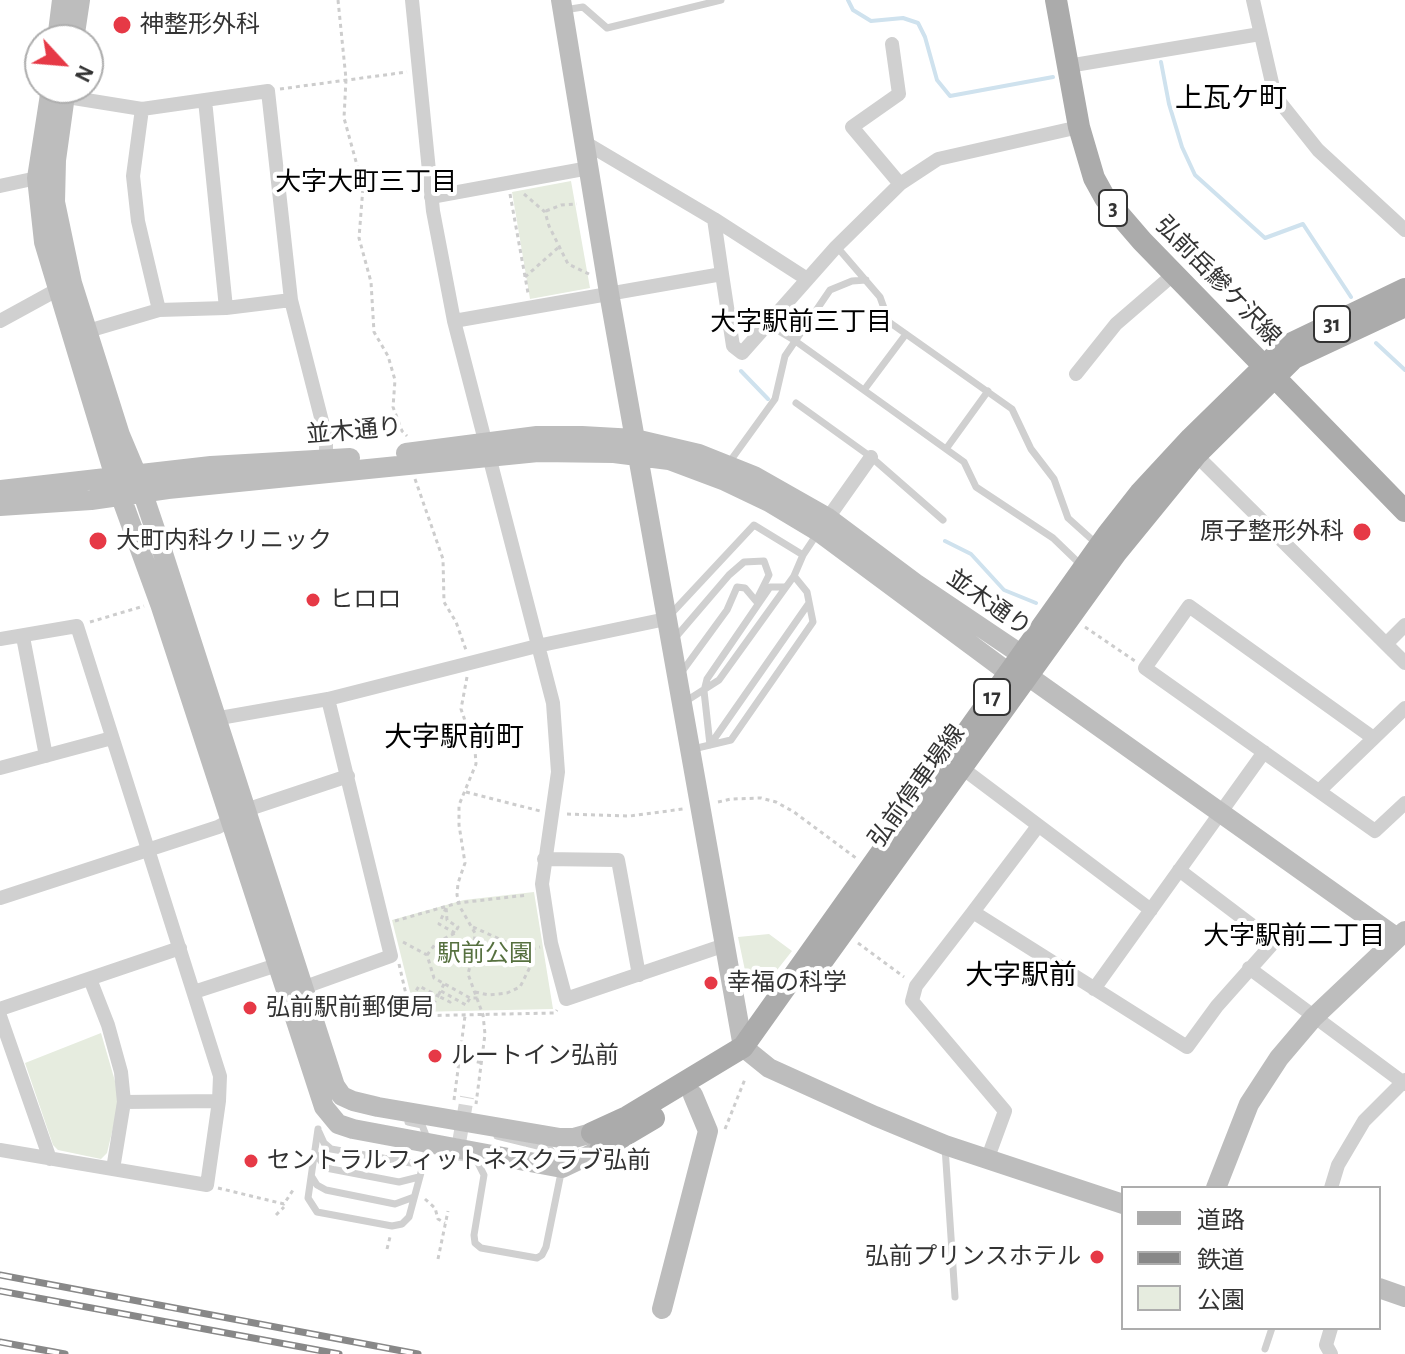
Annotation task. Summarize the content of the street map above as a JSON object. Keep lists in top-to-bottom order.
{
  "streets": {
    "main road": [
      "3",
      "弘前岳鰺ケ沢線",
      "31",
      "17",
      "弘前停車場線"
    ],
    "street": ["並木通り"]
  },
  "crossings": [
    ["弘前岳鰺ケ沢線", "31"],
    ["弘前岳鰺ケ沢線", "弘前停車場線"],
    ["31", "弘前停車場線"],
    ["並木通り", "弘前停車場線"]
  ],
  "districts": [
    "上瓦ケ町",
    "大字大町三丁目",
    "大字駅前三丁目",
    "大字駅前町",
    "大字駅前二丁目",
    "大字駅前"
  ],
  "parks": ["駅前公園"],
  "places": [
    "神整形外科",
    "原子整形外科",
    "大町内科クリニック",
    "ヒロロ",
    "幸福の科学",
    "弘前駅前郵便局",
    "ルートイン弘前",
    "セントラルフィットネスクラブ弘前",
    "弘前プリンスホテル"
  ],
  "legend": ["道路", "鉄道", "公園"],
  "north": "bottom right"
}
